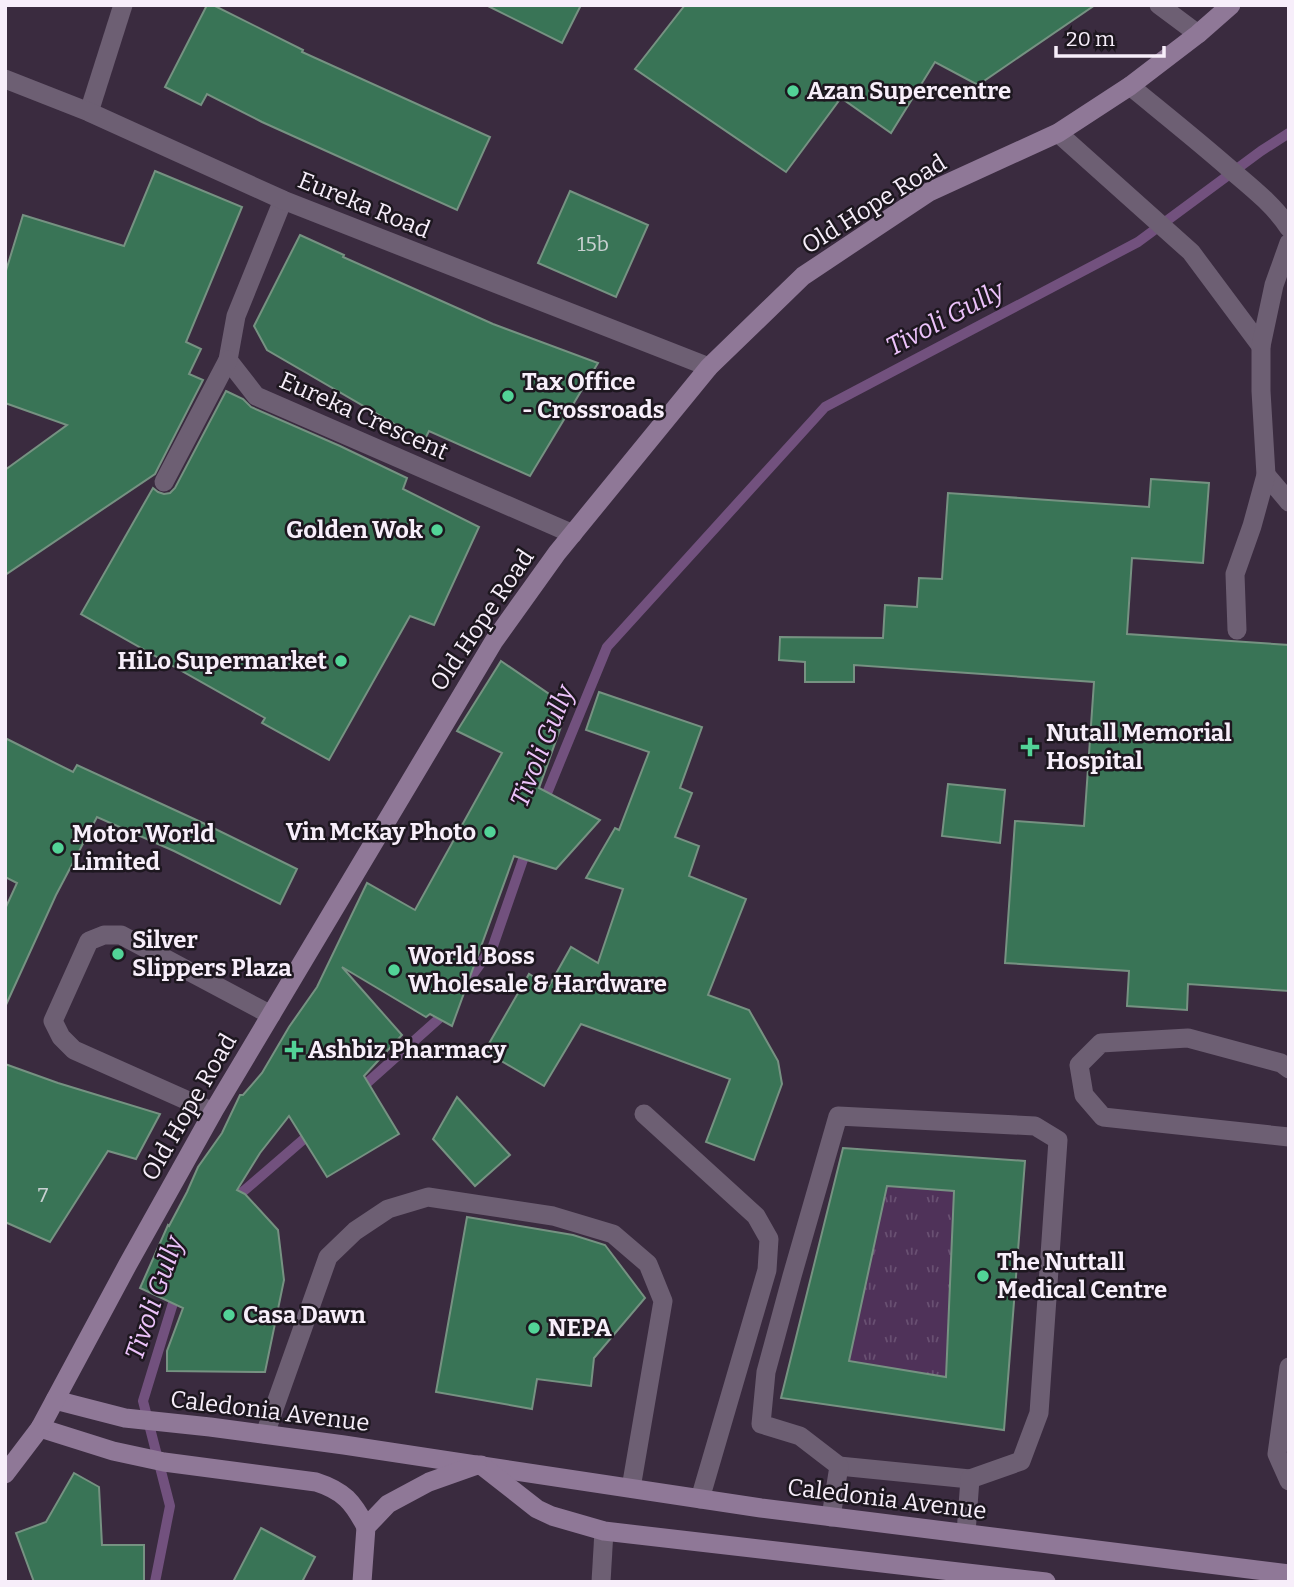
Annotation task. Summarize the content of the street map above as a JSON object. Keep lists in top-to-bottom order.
{
  "streets": {
    "main road": ["Old Hope Road", "Caledonia Avenue"],
    "street": ["Eureka Road", "Eureka Crescent"]
  },
  "crossings": [
    ["Old Hope Road", "Eureka Road"],
    ["Old Hope Road", "Eureka Crescent"],
    ["Old Hope Road", "Caledonia Avenue"]
  ],
  "water": ["Tivoli Gully"],
  "places": {
    "other": [
      "Azan Supercentre",
      "Tax Office - Crossroads",
      "Golden Wok",
      "HiLo Supermarket",
      "Vin McKay Photo",
      "Motor World Limited",
      "Silver Slippers Plaza",
      "World Boss Wholesale & Hardware",
      "The Nuttall Medical Centre",
      "Casa Dawn",
      "NEPA"
    ],
    "health": ["Nutall Memorial Hospital", "Ashbiz Pharmacy"]
  },
  "house_numbers": ["15b", "7"],
  "scale_bar": "20 m"
}
